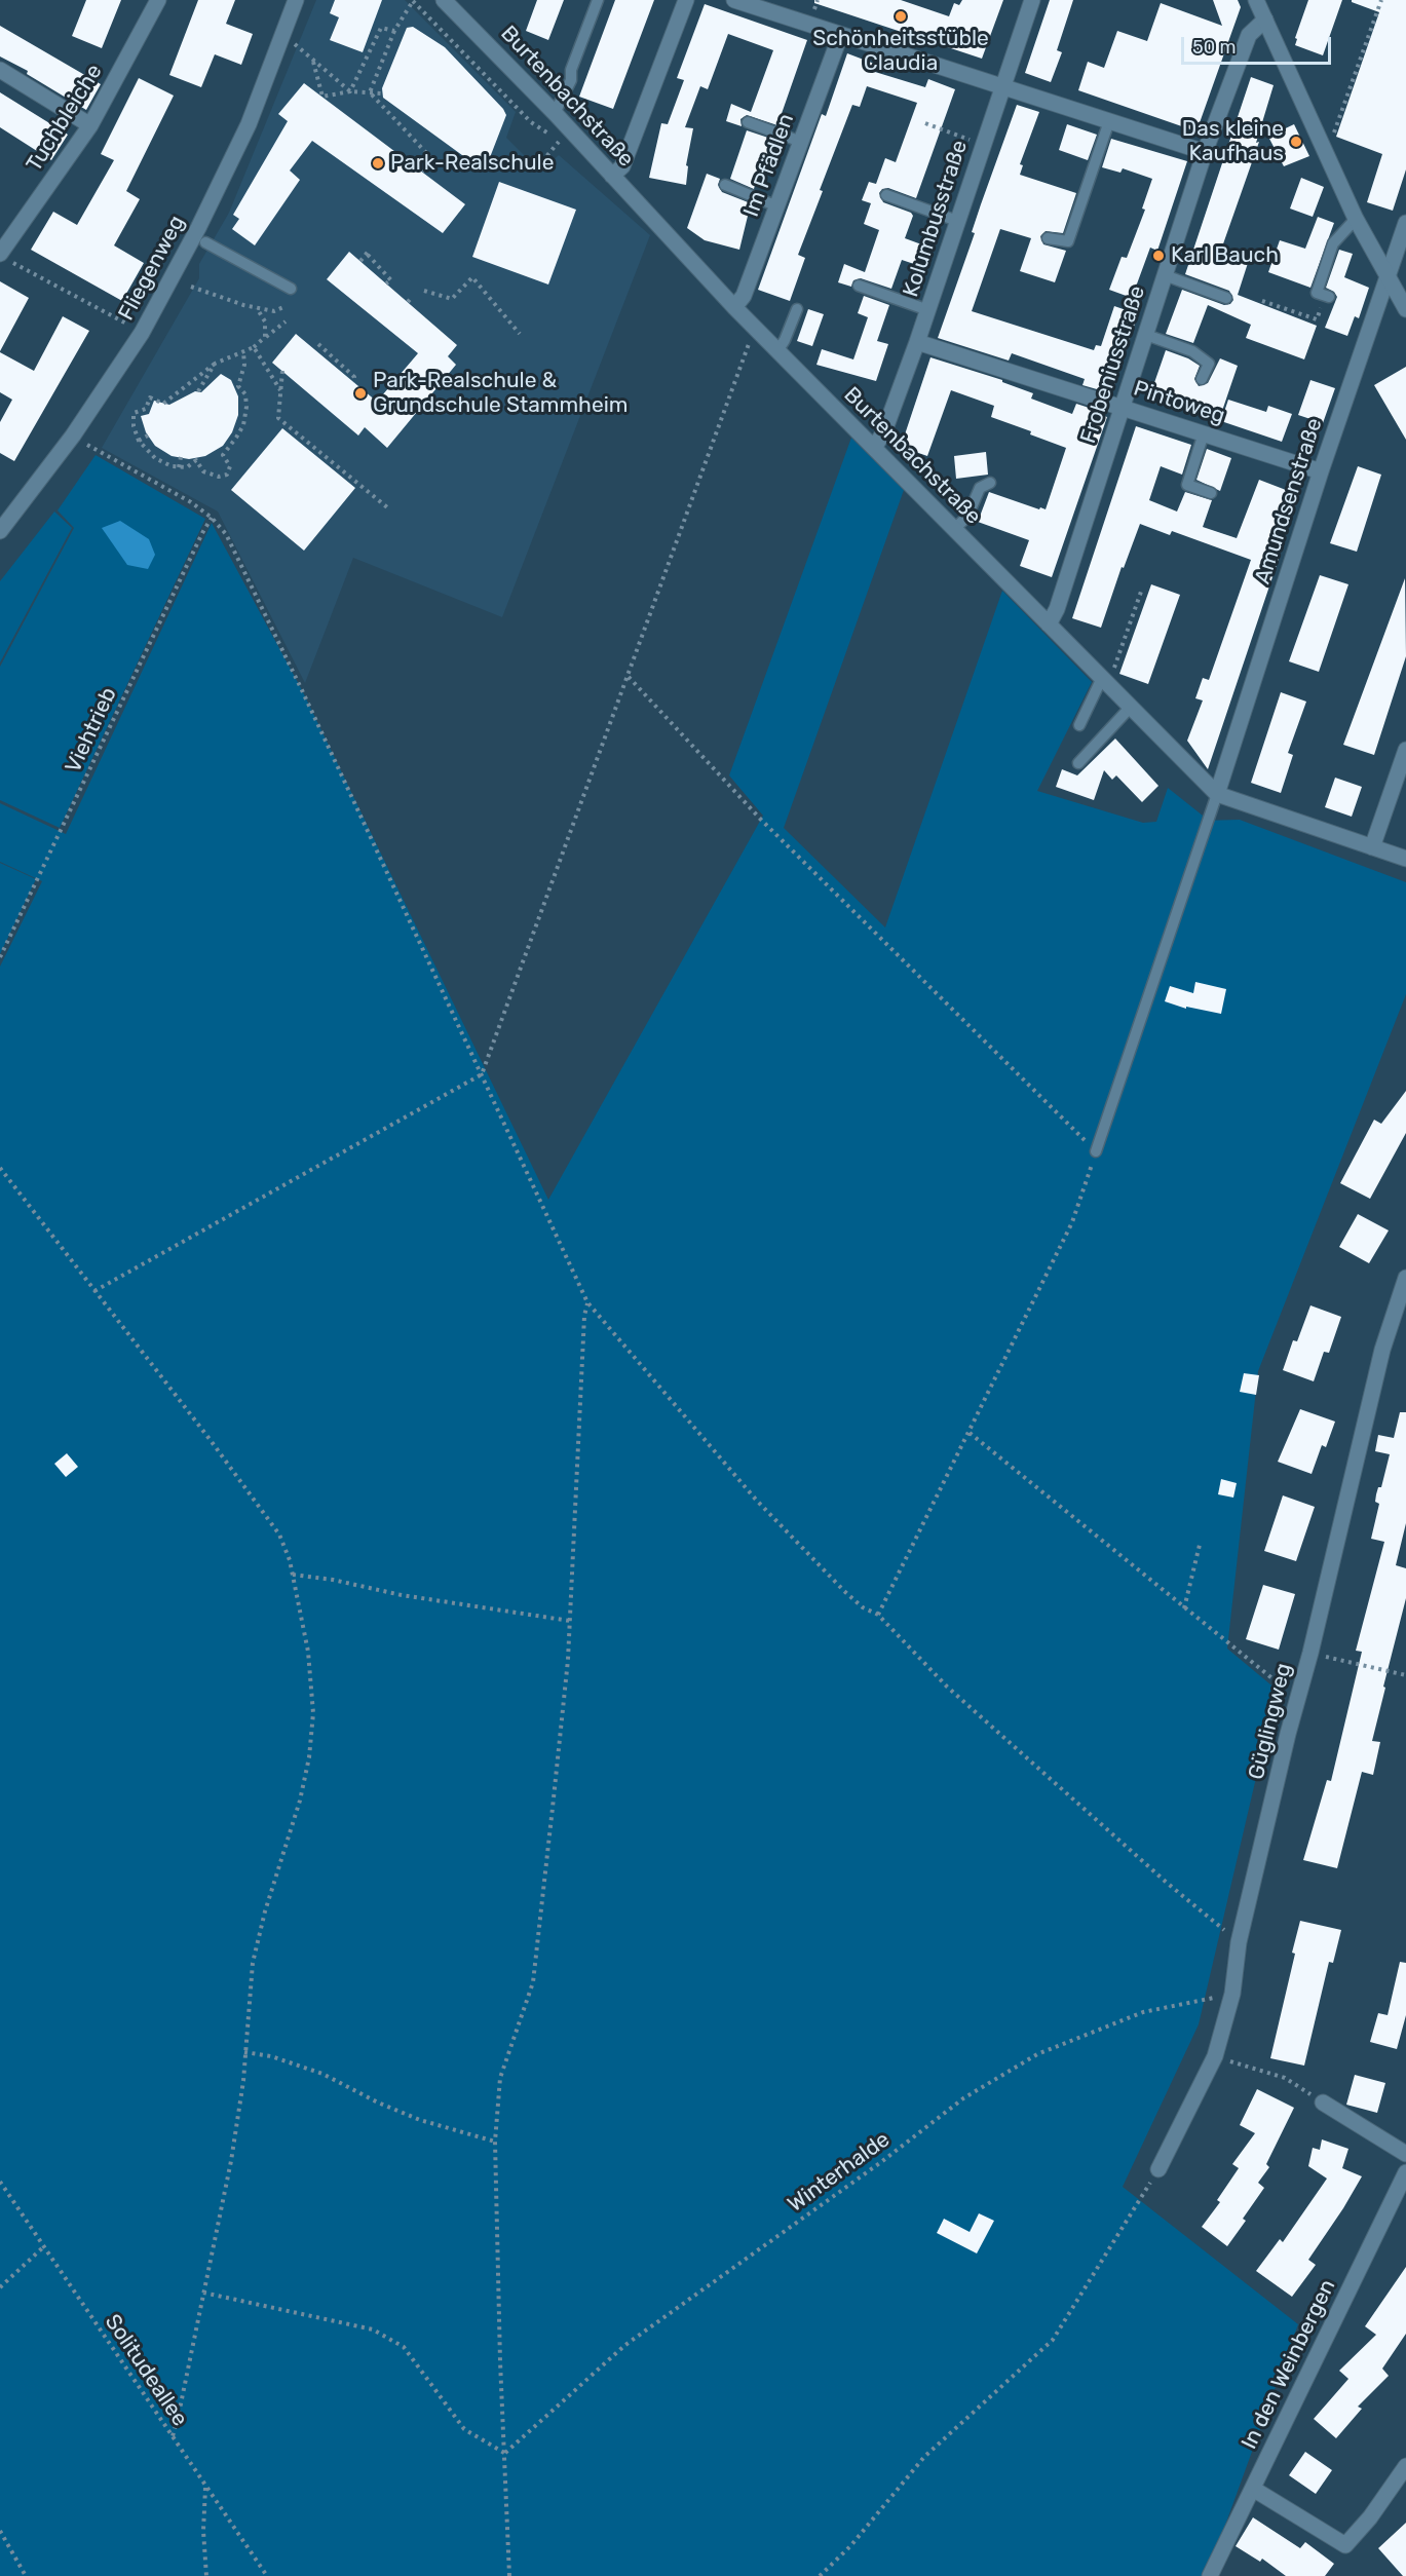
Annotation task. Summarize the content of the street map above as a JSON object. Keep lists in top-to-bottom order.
{
  "streets": {
    "street": [
      "Burtenbachstraße",
      "Tuchbleiche",
      "Im Pfädlen",
      "Kolumbusstraße",
      "Fliegenweg",
      "Frobeniusstraße",
      "Pintoweg",
      "Amundsenstraße",
      "Güglingweg",
      "In den Weinbergen"
    ],
    "path": ["Viehtrieb", "Winterhalde", "Solitudeallee"]
  },
  "crossings": [
    ["Burtenbachstraße", "Im Pfädlen"],
    ["Burtenbachstraße", "Kolumbusstraße"],
    ["Burtenbachstraße", "Frobeniusstraße"],
    ["Burtenbachstraße", "Amundsenstraße"],
    ["Kolumbusstraße", "Pintoweg"],
    ["Frobeniusstraße", "Pintoweg"],
    ["Pintoweg", "Amundsenstraße"],
    ["Güglingweg", "Winterhalde"]
  ],
  "places": [
    "Schönheitsstüble Claudia",
    "Das kleine Kaufhaus",
    "Park-Realschule",
    "Karl Bauch",
    "Park-Realschule & Grundschule Stammheim"
  ],
  "scale_bar": "50 m"
}
